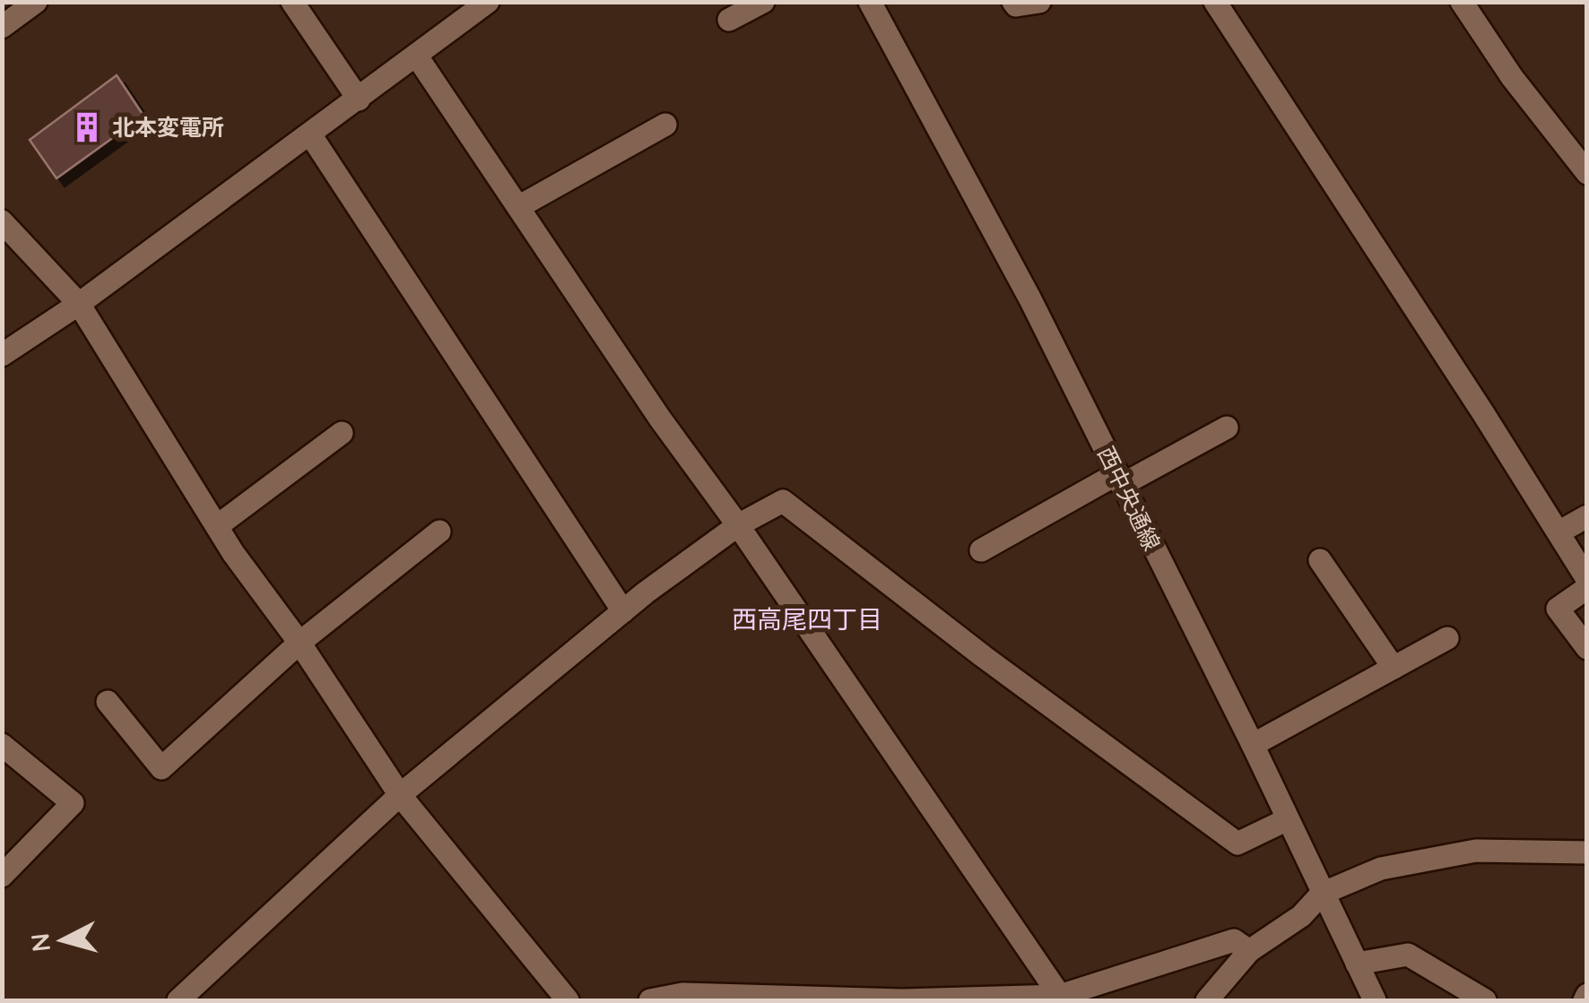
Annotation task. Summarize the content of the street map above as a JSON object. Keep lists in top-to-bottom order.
{
  "streets": {
    "street": ["西中央通線"]
  },
  "districts": ["西高尾四丁目"],
  "places": {
    "building": ["北本変電所"]
  },
  "north": "left"
}
